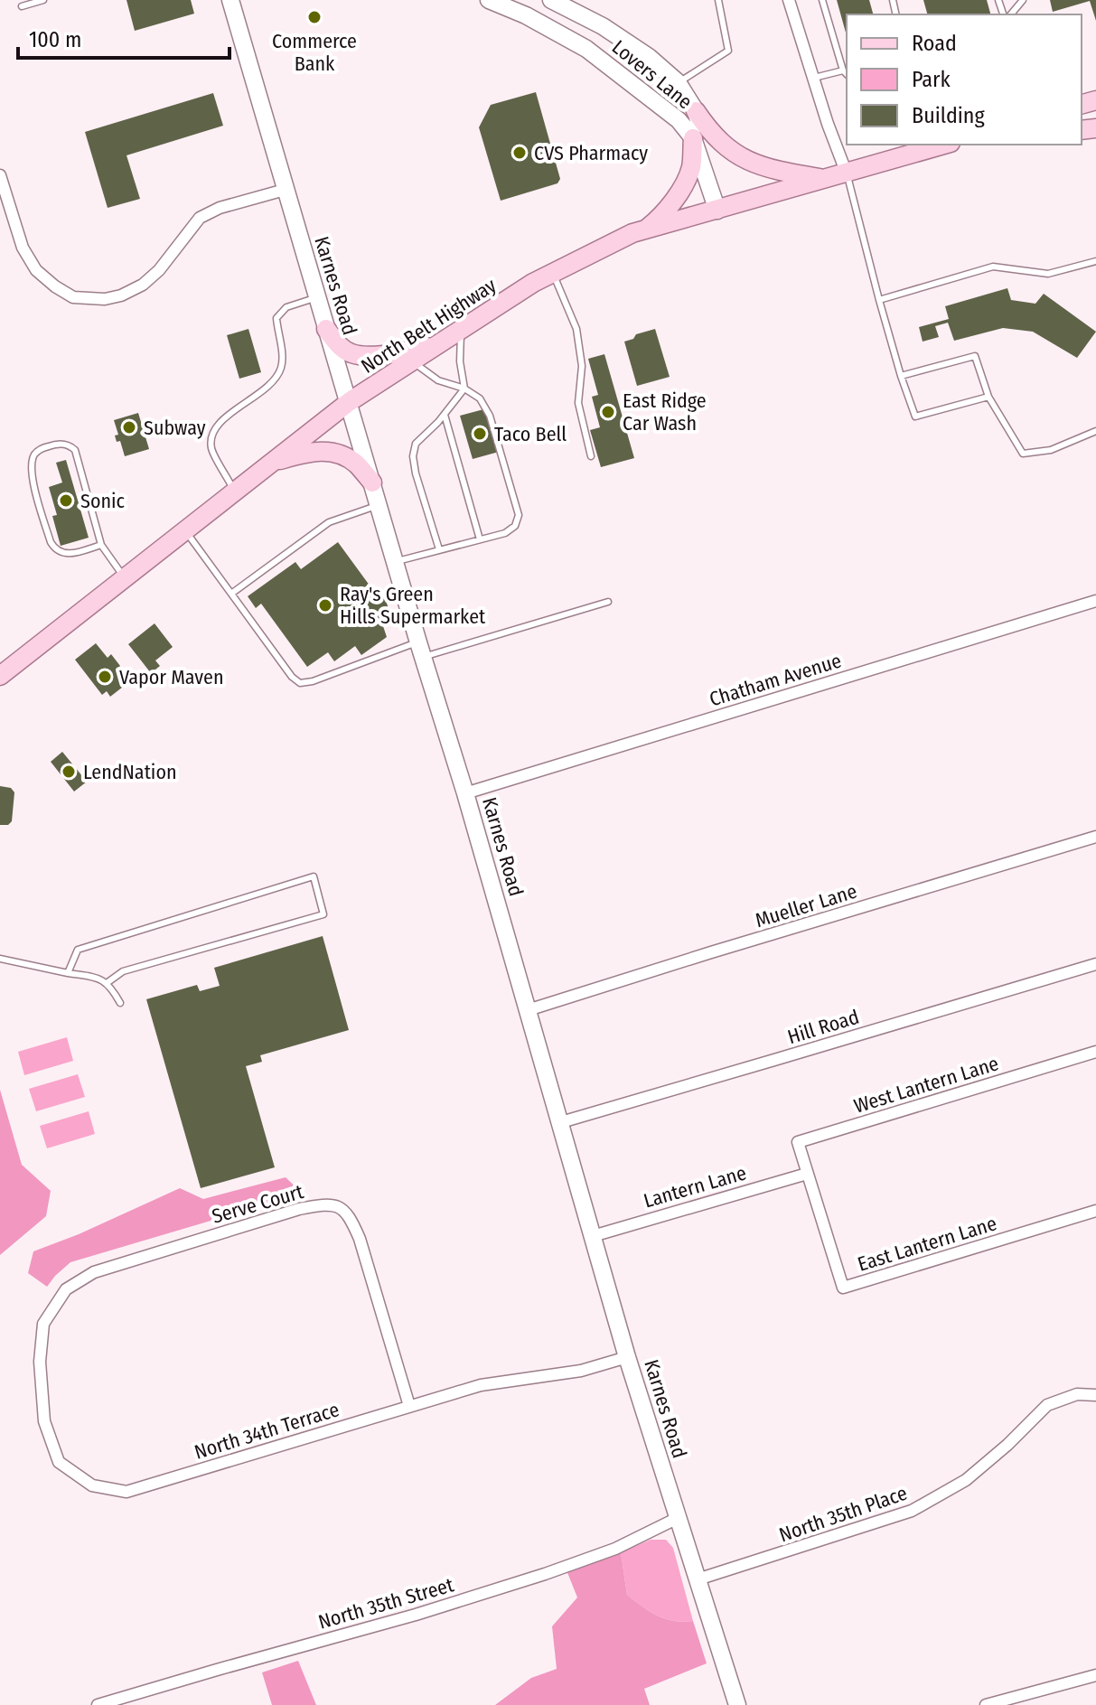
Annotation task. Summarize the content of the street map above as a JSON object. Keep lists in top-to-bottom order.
{
  "streets": {
    "main road": ["North Belt Highway"],
    "street": [
      "Lovers Lane",
      "Karnes Road",
      "Chatham Avenue",
      "Mueller Lane",
      "Hill Road",
      "West Lantern Lane",
      "Lantern Lane",
      "Serve Court",
      "East Lantern Lane",
      "North 34th Terrace",
      "North 35th Place",
      "North 35th Street"
    ]
  },
  "crossings": [
    ["Lovers Lane", "North Belt Highway"],
    ["Karnes Road", "North Belt Highway"],
    ["Karnes Road", "Chatham Avenue"],
    ["Karnes Road", "Mueller Lane"],
    ["Karnes Road", "Hill Road"],
    ["Karnes Road", "Lantern Lane"],
    ["Karnes Road", "North 34th Terrace"],
    ["Karnes Road", "North 35th Place"],
    ["Karnes Road", "North 35th Street"],
    ["West Lantern Lane", "Lantern Lane"],
    ["West Lantern Lane", "East Lantern Lane"],
    ["Lantern Lane", "East Lantern Lane"],
    ["Serve Court", "North 34th Terrace"]
  ],
  "places": [
    "Commerce Bank",
    "CVS Pharmacy",
    "East Ridge Car Wash",
    "Subway",
    "Taco Bell",
    "Sonic",
    "Ray's Green Hills Supermarket",
    "Vapor Maven",
    "LendNation"
  ],
  "legend": ["Road", "Park", "Building"],
  "scale_bar": "100 m"
}
